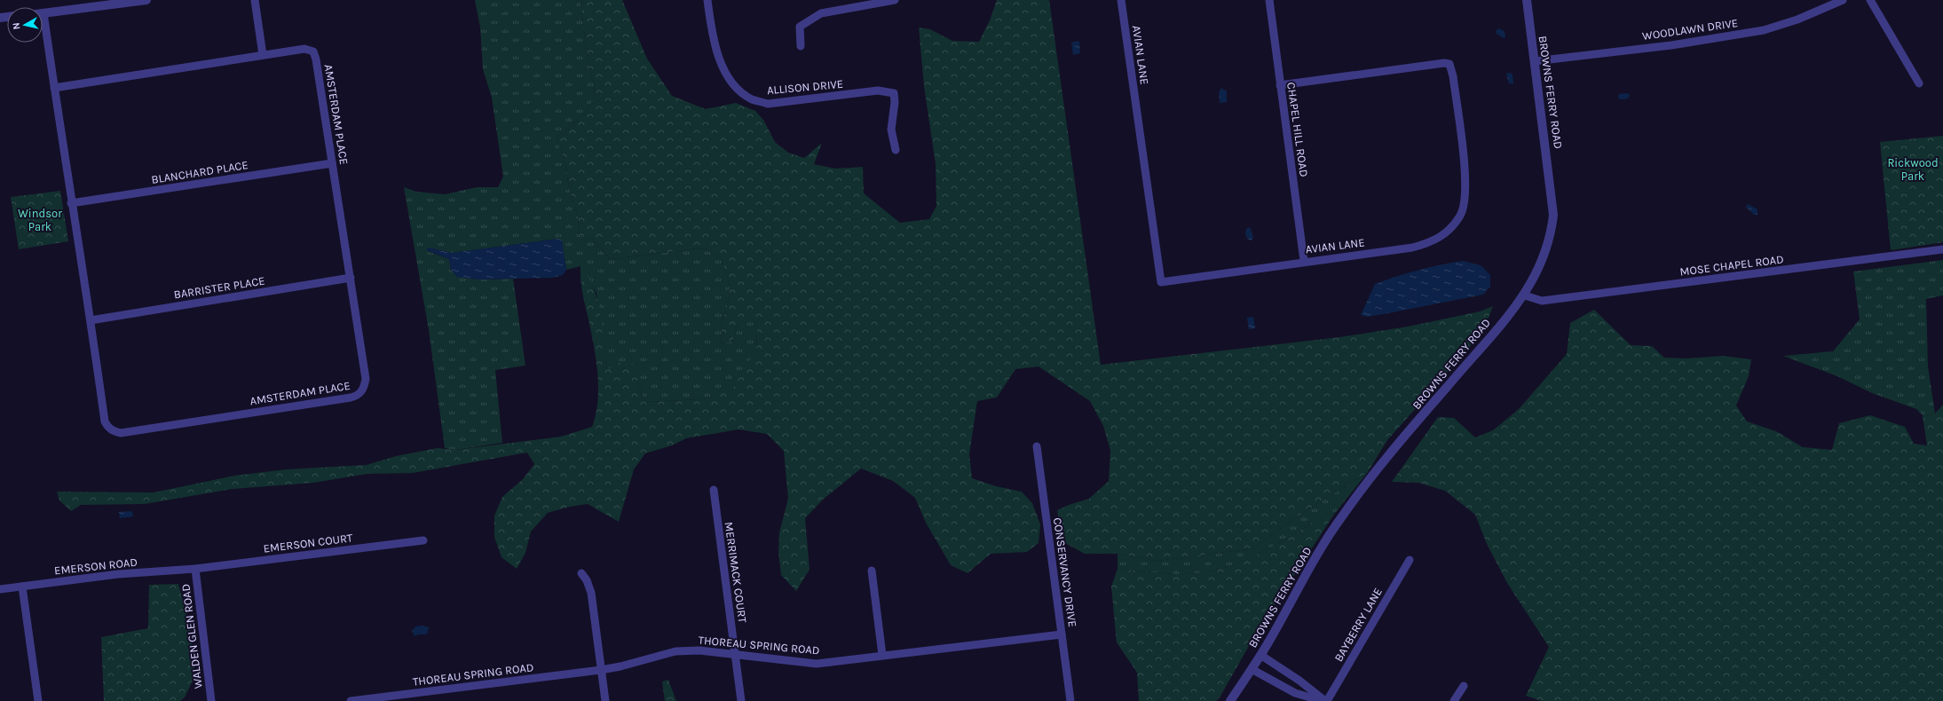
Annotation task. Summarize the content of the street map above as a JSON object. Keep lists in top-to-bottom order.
{
  "streets": {
    "street": [
      "WOODLAWN DRIVE",
      "AVIAN LANE",
      "ALLISON DRIVE",
      "BROWNS FERRY ROAD",
      "AMSTERDAM PLACE",
      "CHAPEL HILL ROAD",
      "BLANCHARD PLACE",
      "MOSE CHAPEL ROAD",
      "BARRISTER PLACE",
      "EMERSON COURT",
      "EMERSON ROAD",
      "MERRIMACK COURT",
      "CONSERVANCY DRIVE",
      "BAYBERRY LANE",
      "WALDEN GLEN ROAD",
      "THOREAU SPRING ROAD"
    ]
  },
  "crossings": [
    ["WOODLAWN DRIVE", "BROWNS FERRY ROAD"],
    ["AVIAN LANE", "CHAPEL HILL ROAD"],
    ["BROWNS FERRY ROAD", "MOSE CHAPEL ROAD"],
    ["AMSTERDAM PLACE", "BLANCHARD PLACE"],
    ["AMSTERDAM PLACE", "BARRISTER PLACE"],
    ["EMERSON COURT", "EMERSON ROAD"],
    ["EMERSON COURT", "WALDEN GLEN ROAD"],
    ["EMERSON ROAD", "WALDEN GLEN ROAD"],
    ["MERRIMACK COURT", "THOREAU SPRING ROAD"],
    ["CONSERVANCY DRIVE", "THOREAU SPRING ROAD"]
  ],
  "parks": ["Rickwood Park", "Windsor Park"],
  "north": "left"
}
